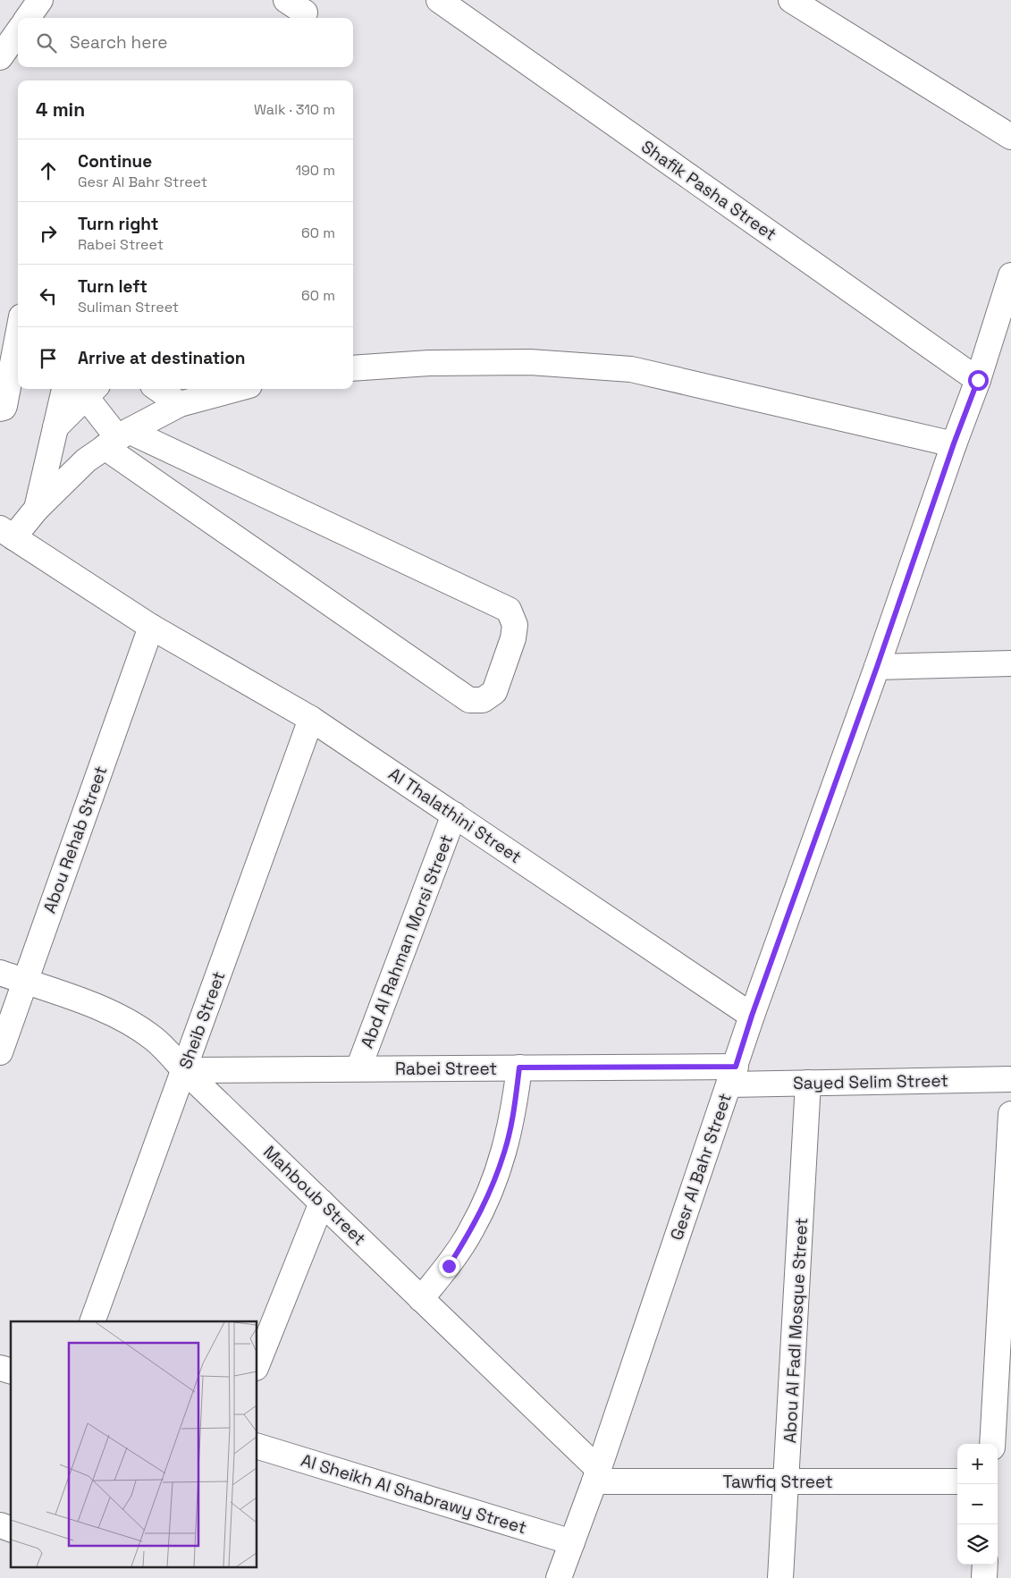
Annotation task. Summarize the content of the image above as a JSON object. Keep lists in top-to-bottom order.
{
  "streets": {
    "street": [
      "Shafik Pasha Street",
      "Al Thalathini Street",
      "Abou Rehab Street",
      "Abd Al Rahman Morsi Street",
      "Sheib Street",
      "Rabei Street",
      "Sayed Selim Street",
      "Gesr Al Bahr Street",
      "Mahboub Street",
      "Abou Al Fadl Mosque Street",
      "Tawfiq Street",
      "Al Sheikh Al Shabrawy Street"
    ]
  },
  "crossings": [
    ["Shafik Pasha Street", "Gesr Al Bahr Street"],
    ["Al Thalathini Street", "Abou Rehab Street"],
    ["Al Thalathini Street", "Abd Al Rahman Morsi Street"],
    ["Al Thalathini Street", "Sheib Street"],
    ["Al Thalathini Street", "Gesr Al Bahr Street"],
    ["Abou Rehab Street", "Mahboub Street"],
    ["Abd Al Rahman Morsi Street", "Rabei Street"],
    ["Sheib Street", "Rabei Street"],
    ["Sheib Street", "Mahboub Street"],
    ["Rabei Street", "Sayed Selim Street"],
    ["Rabei Street", "Gesr Al Bahr Street"],
    ["Rabei Street", "Mahboub Street"],
    ["Sayed Selim Street", "Gesr Al Bahr Street"],
    ["Sayed Selim Street", "Abou Al Fadl Mosque Street"],
    ["Gesr Al Bahr Street", "Mahboub Street"],
    ["Gesr Al Bahr Street", "Tawfiq Street"],
    ["Gesr Al Bahr Street", "Al Sheikh Al Shabrawy Street"],
    ["Mahboub Street", "Tawfiq Street"],
    ["Abou Al Fadl Mosque Street", "Tawfiq Street"]
  ],
  "page": {
    "search": "Search here",
    "heading": ["4 min", "Walk · 310 m"],
    "list": [
      ["Continue", "Gesr Al Bahr Street", "190 m"],
      ["Turn right", "Rabei Street", "60 m"],
      ["Turn left", "Suliman Street", "60 m"],
      "Arrive at destination"
    ],
    "map_buttons": ["+", "−"]
  }
}
